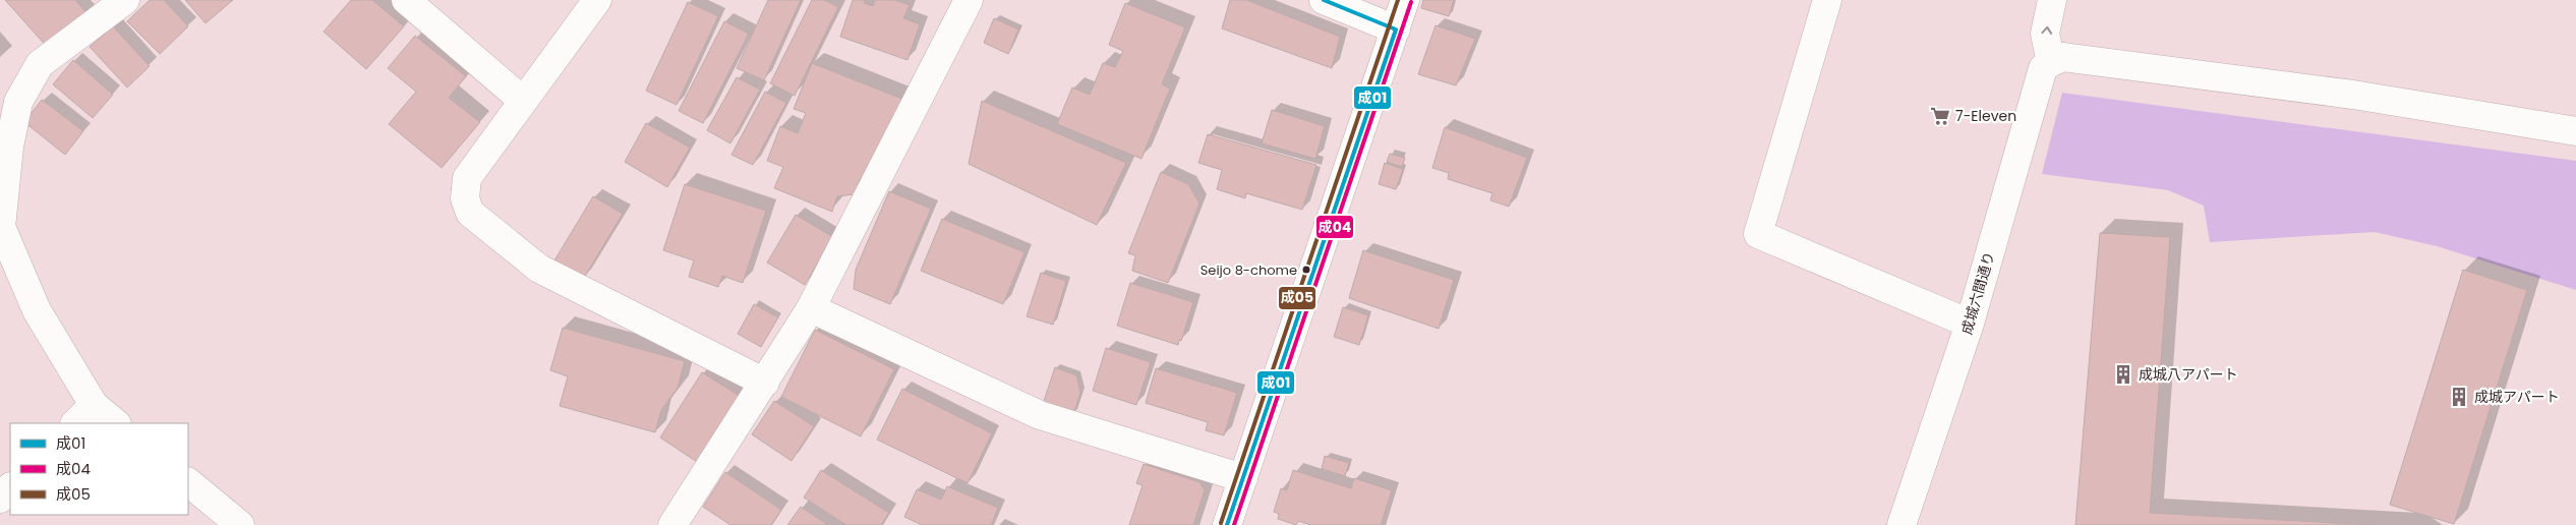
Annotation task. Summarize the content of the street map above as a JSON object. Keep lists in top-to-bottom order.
{
  "streets": {
    "street": ["成城六間通り"]
  },
  "places": {
    "supermarket": ["7-Eleven"],
    "other": ["Seijo 8-chome"],
    "building": ["成城八アパート", "成城アパート"]
  },
  "lines": ["transit line 成01", "transit line 成05", "transit line 成04"],
  "legend": ["成01", "成04", "成05"]
}
